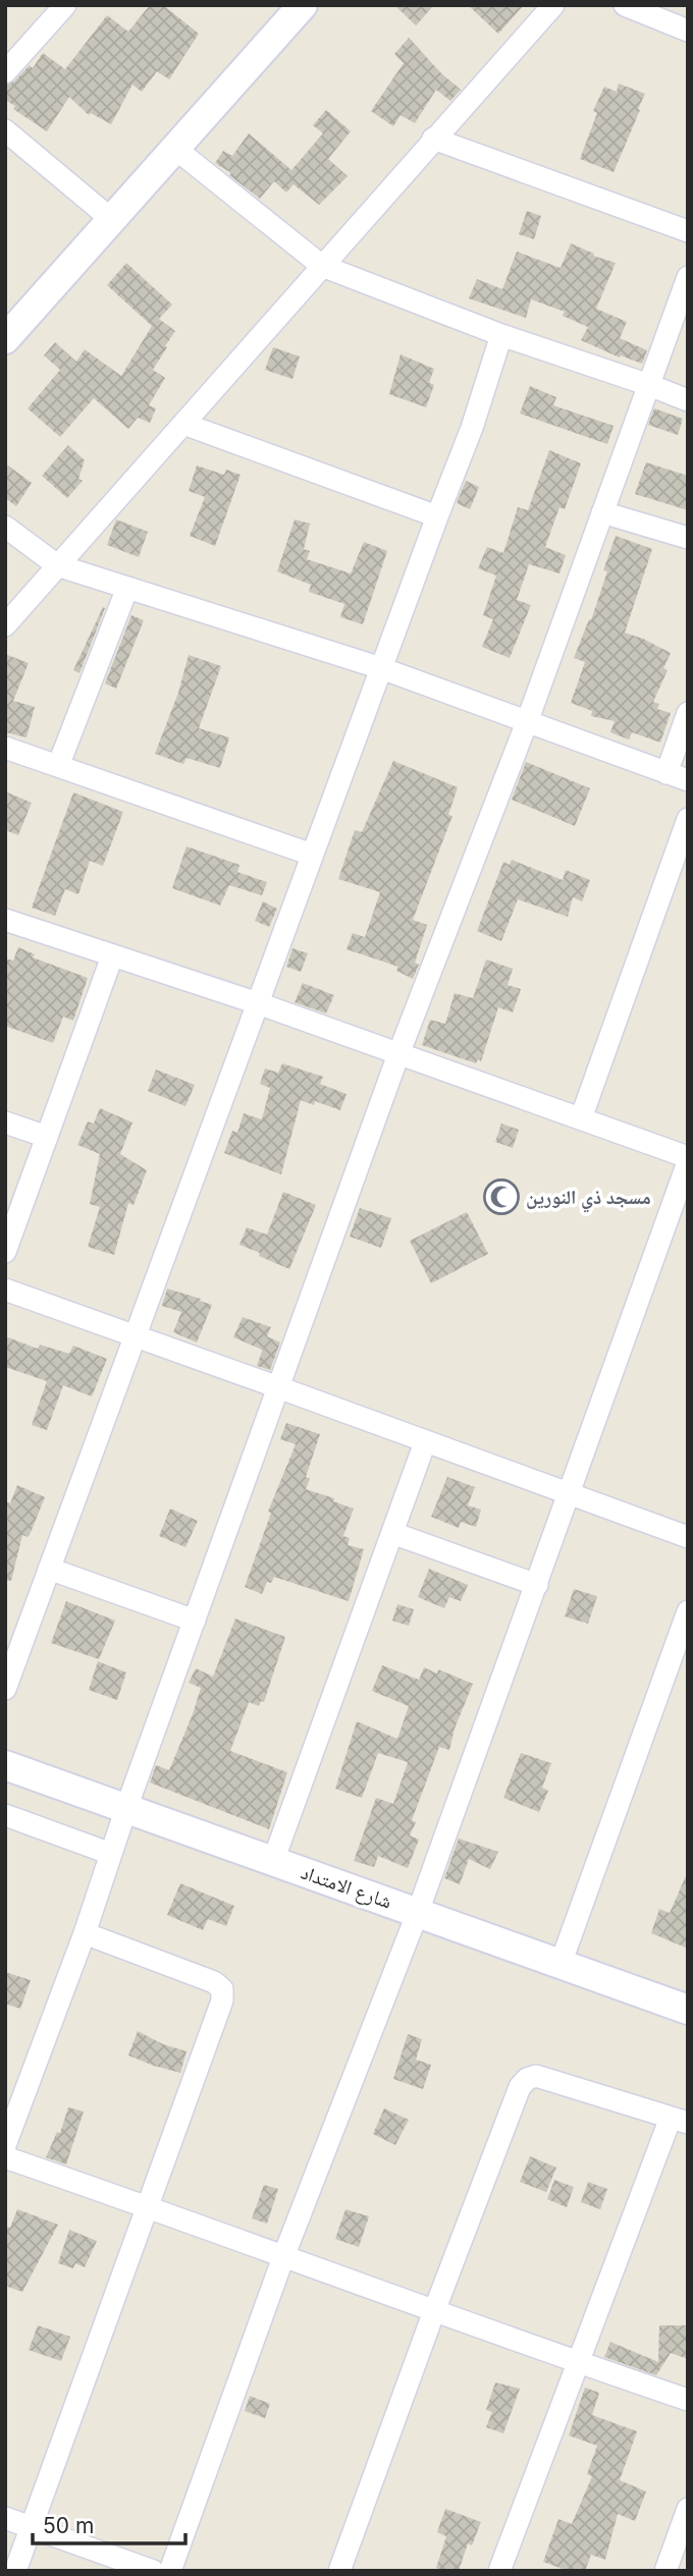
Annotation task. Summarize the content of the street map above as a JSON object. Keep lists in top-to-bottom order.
{
  "streets": {
    "street": ["شارع الامتداد"]
  },
  "places": {
    "mosque": ["مسجد ذي النورين"]
  },
  "scale_bar": "50 m"
}
